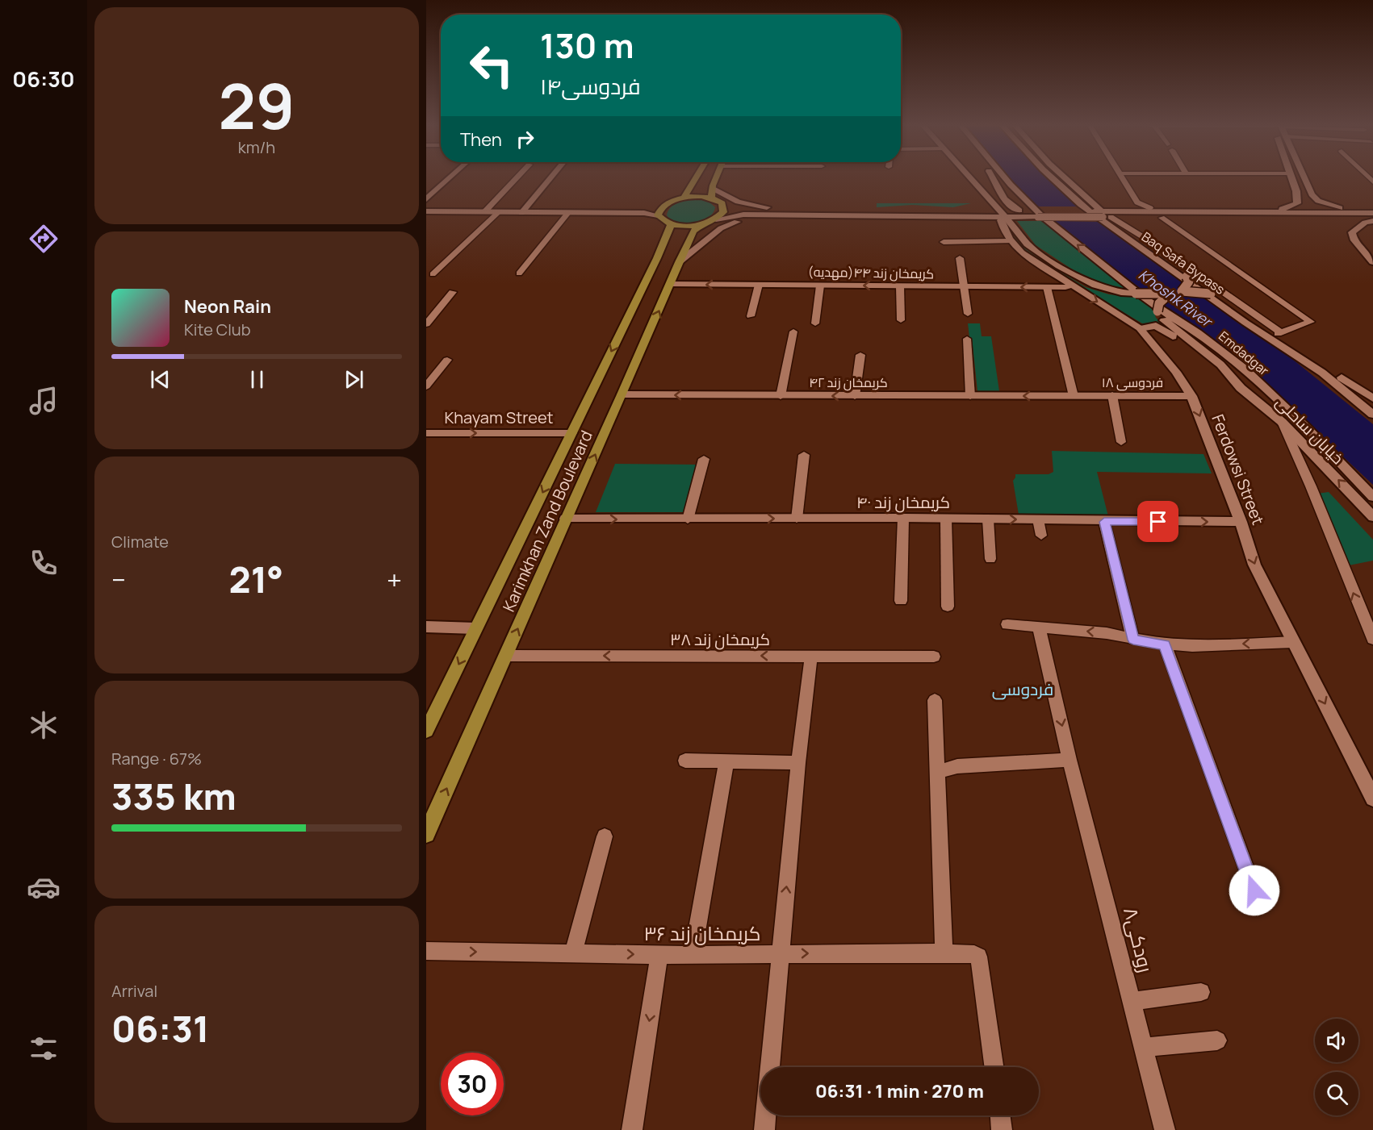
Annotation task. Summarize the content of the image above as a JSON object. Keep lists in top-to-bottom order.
{
  "streets": {
    "main road": [
      "Baq Safa Bypass",
      "کریمخان زند ۴۴(مهدیه)",
      "Emdadgar",
      "کریمخان زند ۴۲",
      "فردوسی ۱۸",
      "Khayam Street",
      "خیابان ساحلی",
      "Ferdowsi Street",
      "کریمخان زند ۴۰",
      "Karimkhan Zand Boulevard"
    ],
    "street": ["کریمخان زند ۳۸", "کریمخان زند ۳۶", "رودکی۸"]
  },
  "crossings": [
    ["کریمخان زند ۴۴(مهدیه)", "Ferdowsi Street"],
    ["کریمخان زند ۴۴(مهدیه)", "Karimkhan Zand Boulevard"],
    ["کریمخان زند ۴۲", "فردوسی ۱۸"],
    ["کریمخان زند ۴۲", "Karimkhan Zand Boulevard"],
    ["فردوسی ۱۸", "Ferdowsi Street"],
    ["Khayam Street", "Karimkhan Zand Boulevard"],
    ["Ferdowsi Street", "کریمخان زند ۴۰"],
    ["کریمخان زند ۴۰", "Karimkhan Zand Boulevard"],
    ["Karimkhan Zand Boulevard", "کریمخان زند ۳۸"]
  ],
  "one_way": [
    "کریمخان زند ۴۲",
    "Khayam Street",
    "Ferdowsi Street",
    "کریمخان زند ۴۰",
    "کریمخان زند ۳۶"
  ],
  "districts": ["فردوسی"],
  "water": ["Khoshk River"],
  "page": {
    "tabs": "06:30",
    "tile": [
      ["29", "km/h"],
      "Climate",
      ["Range · 67%", "335 km"],
      ["Arrival", "06:31"]
    ],
    "turn": ["130 m", "فردوسی۱۴"],
    "then": "Then",
    "song": ["Neon Rain", "Kite Club"],
    "heat": ["−", "21°", "+"],
    "limit": "30",
    "trip": "06:31 · 1 min · 270 m"
  }
}
